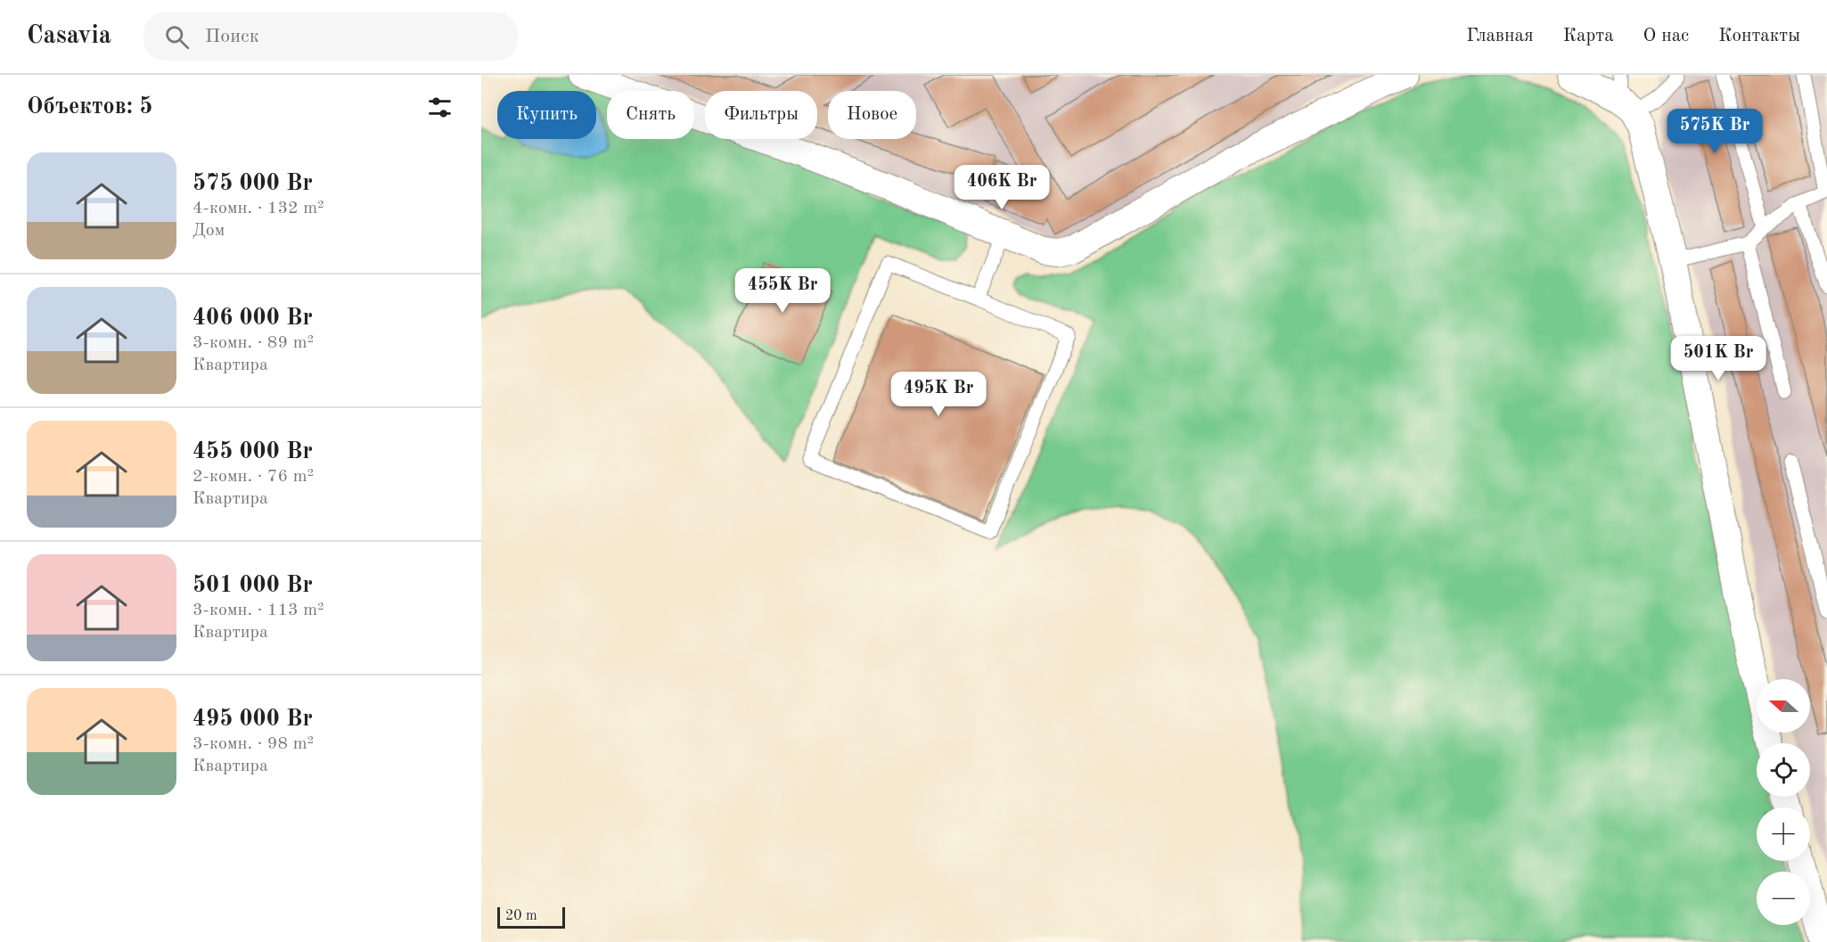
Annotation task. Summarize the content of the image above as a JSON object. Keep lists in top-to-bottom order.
{
  "scale_bar": "20 m",
  "north": "left",
  "page": {
    "header": "Casavia",
    "search": "Поиск",
    "nav": [
      "Главная",
      "Карта",
      "О нас",
      "Контакты"
    ],
    "heading": "Объектов: 5",
    "chip": [
      "Купить",
      "Снять",
      "Фильтры",
      "Новое"
    ],
    "price": [
      "575K Br",
      "406K Br",
      "455K Br",
      "501K Br",
      "495K Br"
    ],
    "list": [
      {
        "name": "575 000 Br",
        "note": "4-комн. · 132 m² · Дом"
      },
      {
        "name": "406 000 Br",
        "note": "3-комн. · 89 m² · Квартира"
      },
      {
        "name": "455 000 Br",
        "note": "2-комн. · 76 m² · Квартира"
      },
      {
        "name": "501 000 Br",
        "note": "3-комн. · 113 m² · Квартира"
      },
      {
        "name": "495 000 Br",
        "note": "3-комн. · 98 m² · Квартира"
      }
    ],
    "map_buttons": ["+", "−"],
    "scale": "20 m"
  }
}
